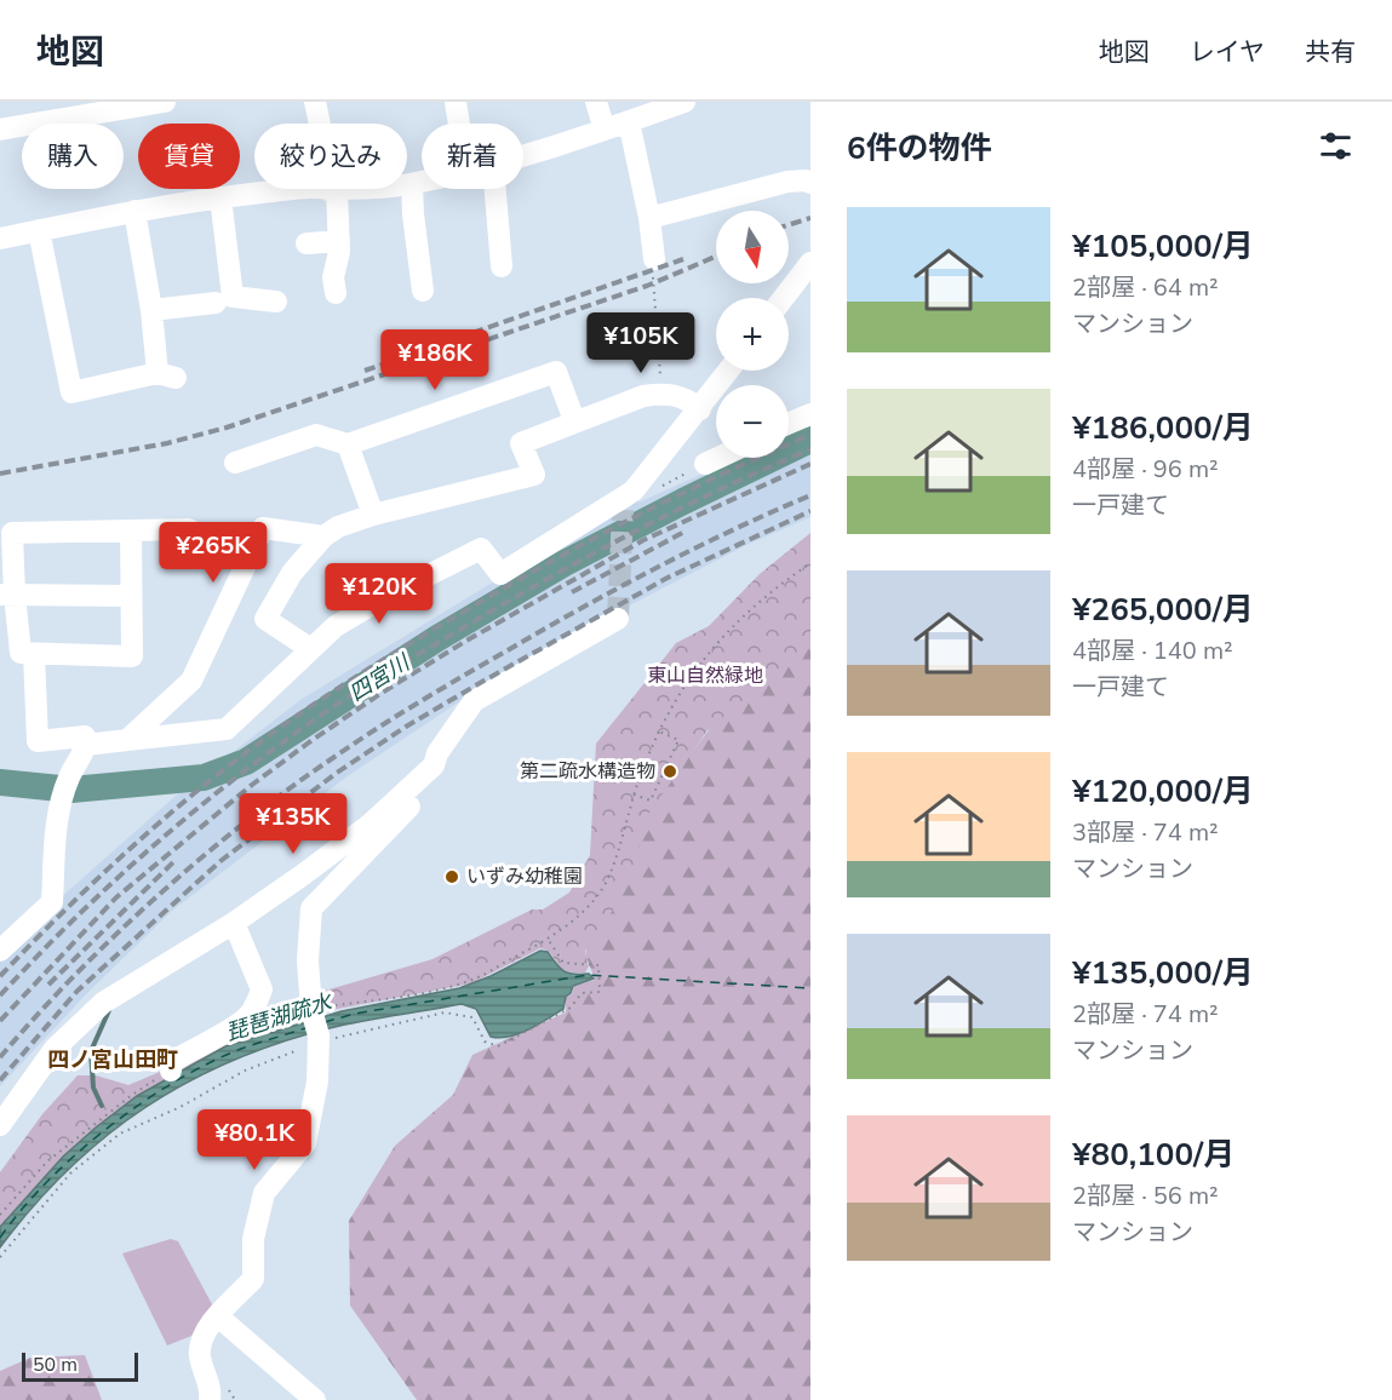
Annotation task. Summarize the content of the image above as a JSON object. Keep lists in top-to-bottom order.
{
  "districts": ["四ノ宮山田町"],
  "water": ["四宮川", "琵琶湖疏水"],
  "parks": ["東山自然緑地"],
  "places": ["第二疏水構造物", "いずみ幼稚園"],
  "scale_bar": "50 m",
  "north": "bottom",
  "page": {
    "header": "地図",
    "nav": ["地図", "レイヤ", "共有"],
    "heading": "6件の物件",
    "chip": [
      "購入",
      "賃貸",
      "絞り込み",
      "新着"
    ],
    "list": [
      {
        "name": "¥105,000/月",
        "note": "2部屋 · 64 m² · マンション"
      },
      {
        "name": "¥186,000/月",
        "note": "4部屋 · 96 m² · 一戸建て"
      },
      {
        "name": "¥265,000/月",
        "note": "4部屋 · 140 m² · 一戸建て"
      },
      {
        "name": "¥120,000/月",
        "note": "3部屋 · 74 m² · マンション"
      },
      {
        "name": "¥135,000/月",
        "note": "2部屋 · 74 m² · マンション"
      },
      {
        "name": "¥80,100/月",
        "note": "2部屋 · 56 m² · マンション"
      }
    ],
    "map_buttons": ["+", "−"],
    "price": [
      "¥105K",
      "¥186K",
      "¥265K",
      "¥120K",
      "¥135K",
      "¥80.1K"
    ],
    "scale": "50 m"
  }
}
